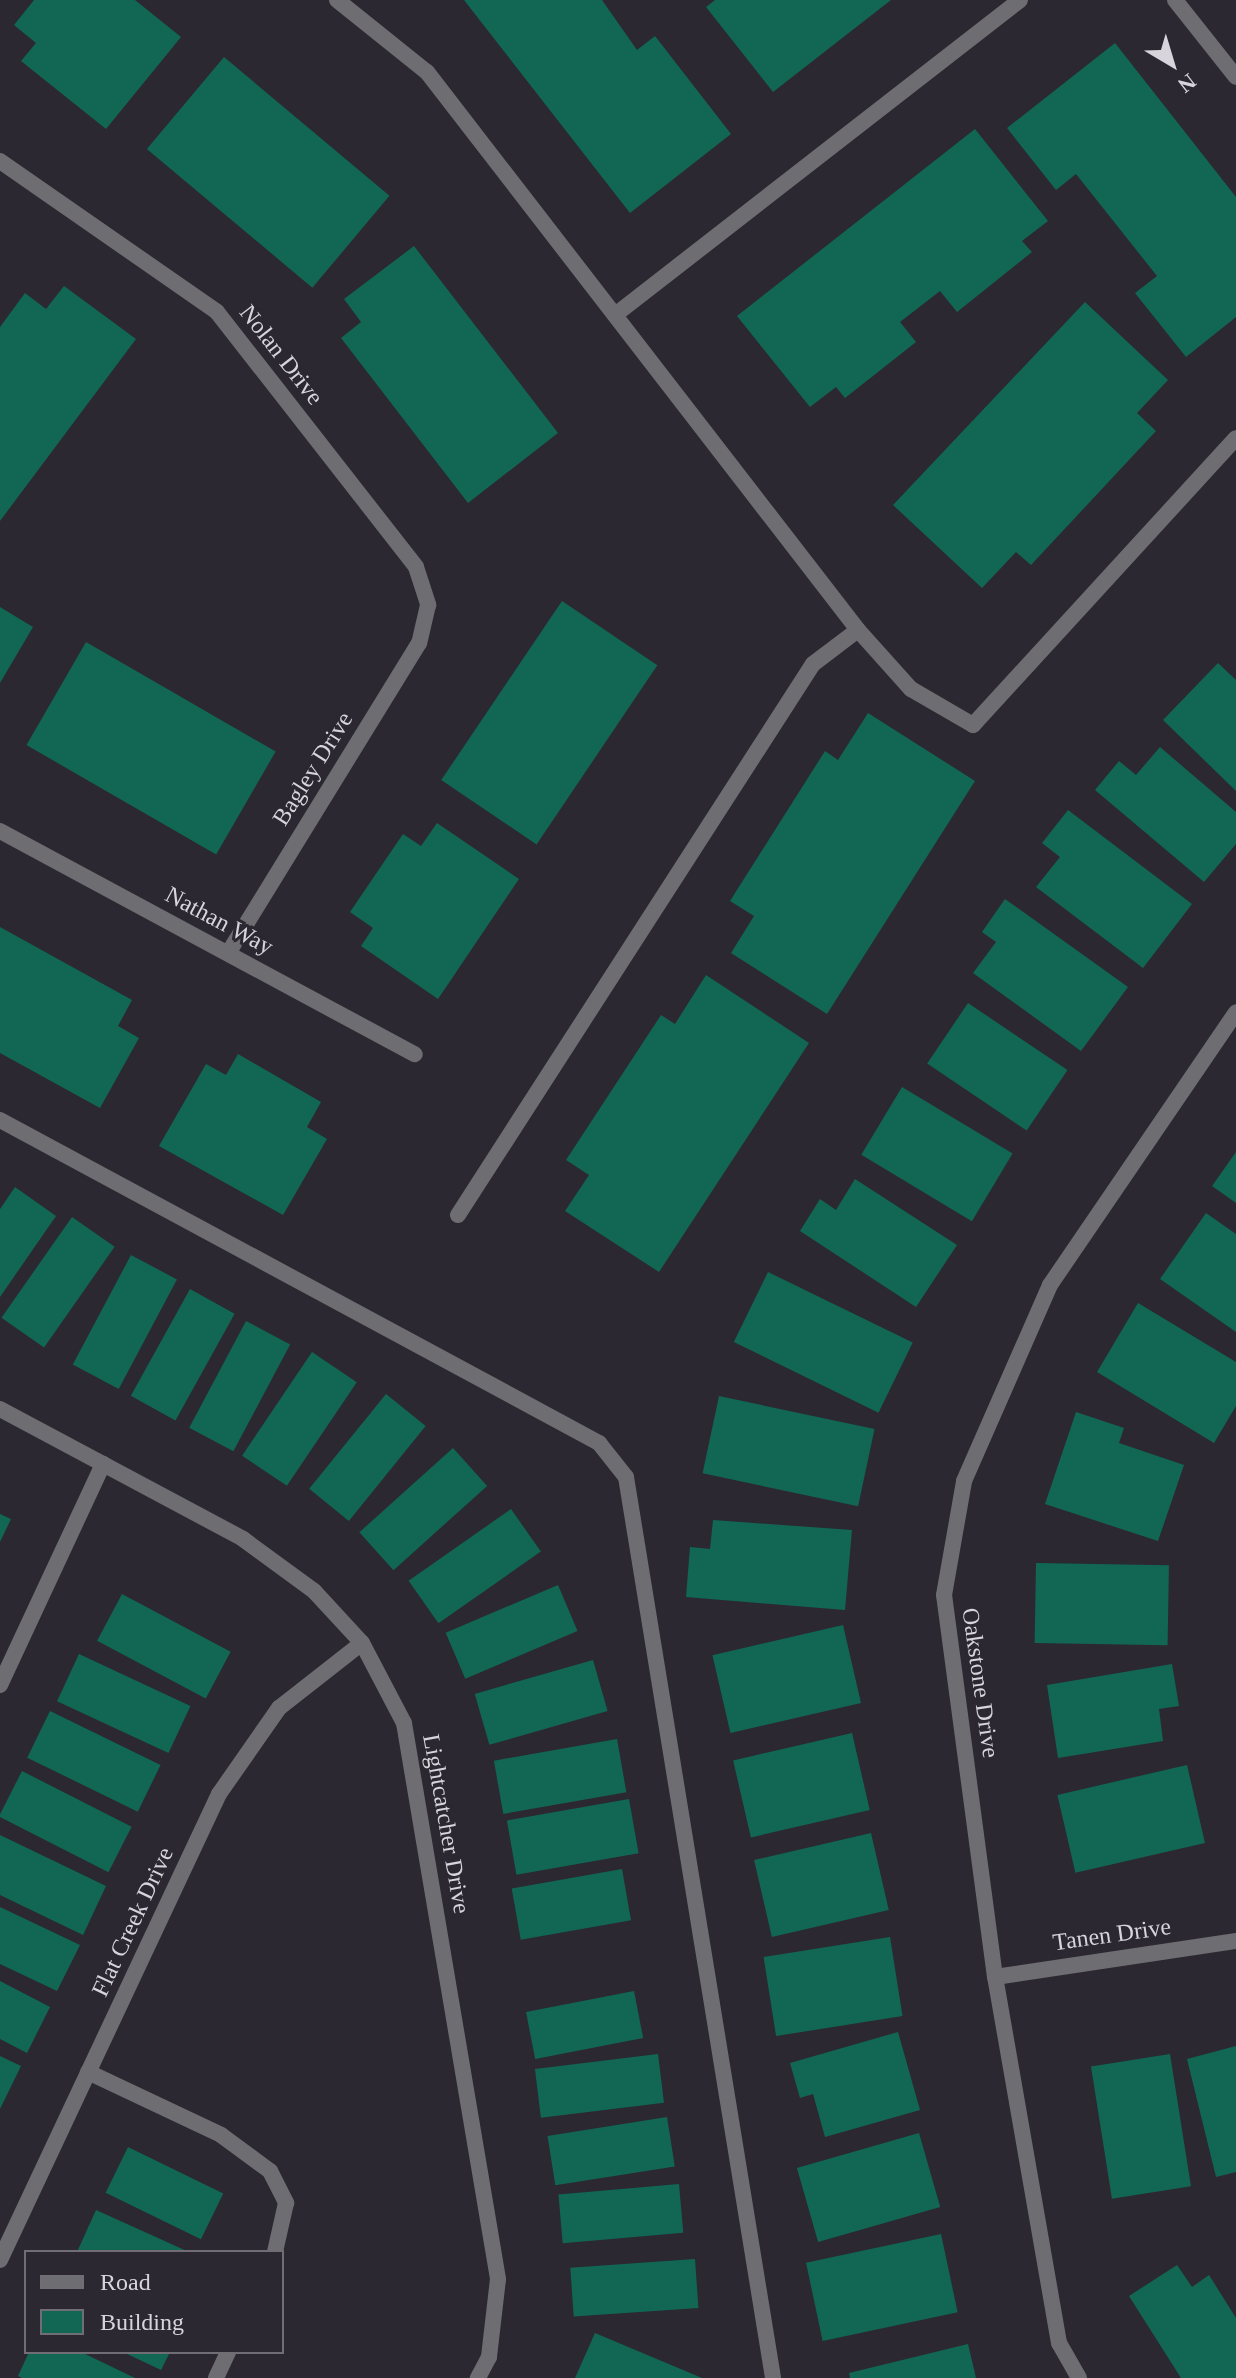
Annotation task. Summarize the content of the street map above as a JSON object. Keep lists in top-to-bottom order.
{
  "streets": {
    "street": [
      "Nolan Drive",
      "Bagley Drive",
      "Nathan Way",
      "Oakstone Drive",
      "Lightcatcher Drive",
      "Flat Creek Drive",
      "Tanen Drive"
    ]
  },
  "crossings": [
    ["Nolan Drive", "Bagley Drive"],
    ["Bagley Drive", "Nathan Way"],
    ["Oakstone Drive", "Tanen Drive"],
    ["Lightcatcher Drive", "Flat Creek Drive"]
  ],
  "legend": ["Road", "Building"],
  "north": "bottom right"
}
